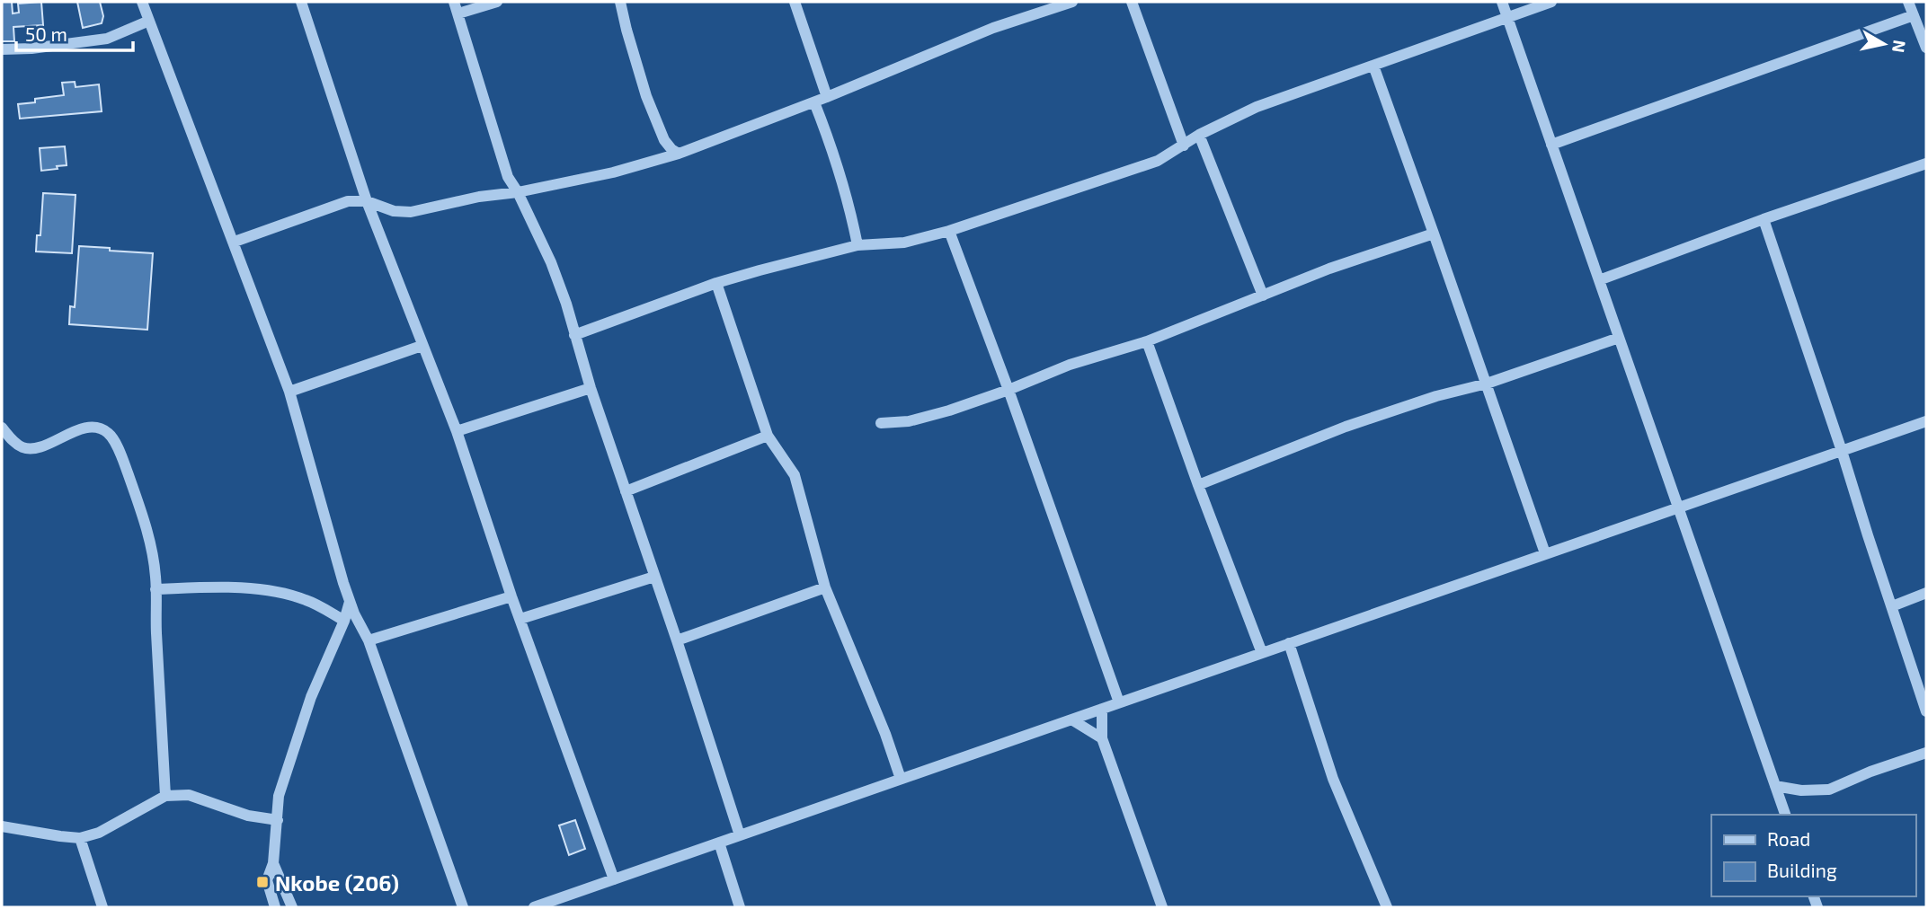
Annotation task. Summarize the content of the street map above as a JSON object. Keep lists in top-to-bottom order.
{
  "places": {
    "transit": ["Nkobe (206)"]
  },
  "legend": ["Road", "Building"],
  "scale_bar": "50 m",
  "north": "right"
}
